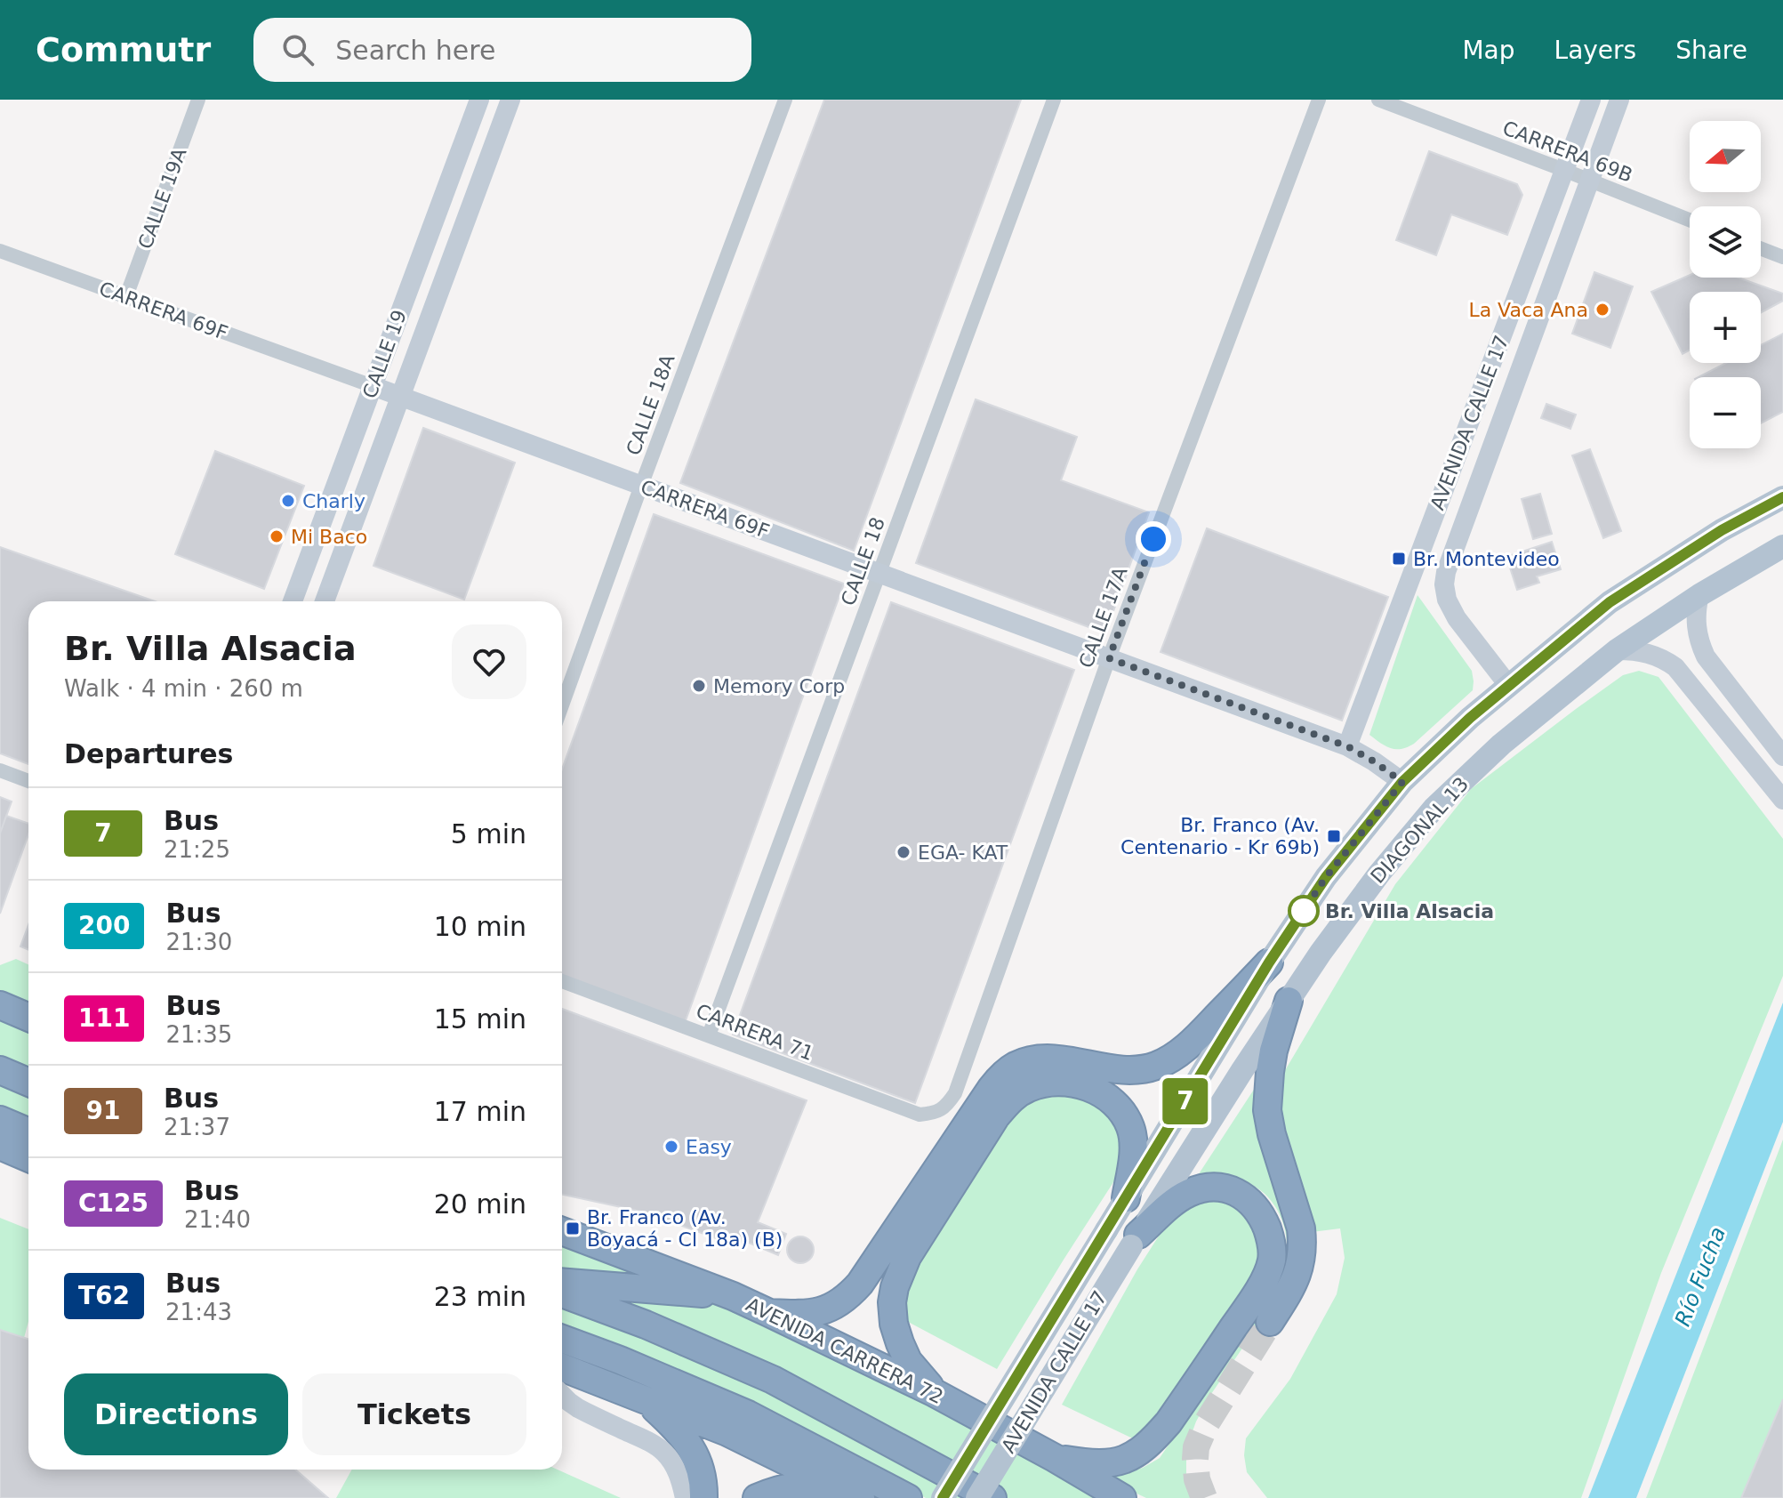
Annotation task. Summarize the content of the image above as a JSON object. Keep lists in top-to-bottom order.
{
  "streets": {
    "highway": ["AVENIDA CARRERA 72"],
    "main road": ["AVENIDA CALLE 17", "DIAGONAL 13"],
    "street": [
      "CARRERA 69B",
      "CALLE 19A",
      "CARRERA 69F",
      "CALLE 19",
      "CALLE 18A",
      "CALLE 18",
      "CALLE 17A",
      "CARRERA 71"
    ]
  },
  "crossings": [
    ["CARRERA 69B", "AVENIDA CALLE 17"],
    ["CALLE 19A", "CARRERA 69F"],
    ["CARRERA 69F", "CALLE 19"],
    ["CARRERA 69F", "CALLE 18A"],
    ["CARRERA 69F", "AVENIDA CALLE 17"],
    ["CARRERA 69F", "CALLE 18"],
    ["CARRERA 69F", "CALLE 17A"],
    ["CARRERA 69F", "DIAGONAL 13"],
    ["AVENIDA CALLE 17", "DIAGONAL 13"],
    ["CALLE 18", "CARRERA 71"],
    ["CALLE 17A", "CARRERA 71"]
  ],
  "water": ["Río Fucha"],
  "places": {
    "other": [
      "La Vaca Ana",
      "Charly",
      "Mi Baco",
      "Memory Corp",
      "EGA- KAT",
      "Br. Villa Alsacia",
      "Easy"
    ],
    "transit": ["Br. Montevideo", "Br. Franco (Av. Centenario - Kr 69b)", "Br. Franco (Av. Boyacá - Cl 18a) (B)"]
  },
  "lines": ["bus line 7"],
  "north": "left",
  "page": {
    "header": "Commutr",
    "search": "Search here",
    "nav": ["Map", "Layers", "Share"],
    "on_map": "7",
    "map_buttons": ["+", "−"],
    "heading": [
      ["Br. Villa Alsacia", "Walk · 4 min · 260 m"],
      "Departures"
    ],
    "list": [
      {
        "mark": "7",
        "name": "Bus",
        "note": "21:25",
        "value": "5 min"
      },
      {
        "mark": "200",
        "name": "Bus",
        "note": "21:30",
        "value": "10 min"
      },
      {
        "mark": "111",
        "name": "Bus",
        "note": "21:35",
        "value": "15 min"
      },
      {
        "mark": "91",
        "name": "Bus",
        "note": "21:37",
        "value": "17 min"
      },
      {
        "mark": "C125",
        "name": "Bus",
        "note": "21:40",
        "value": "20 min"
      },
      {
        "mark": "T62",
        "name": "Bus",
        "note": "21:43",
        "value": "23 min"
      }
    ],
    "buttons": ["Directions", "Tickets"]
  }
}
